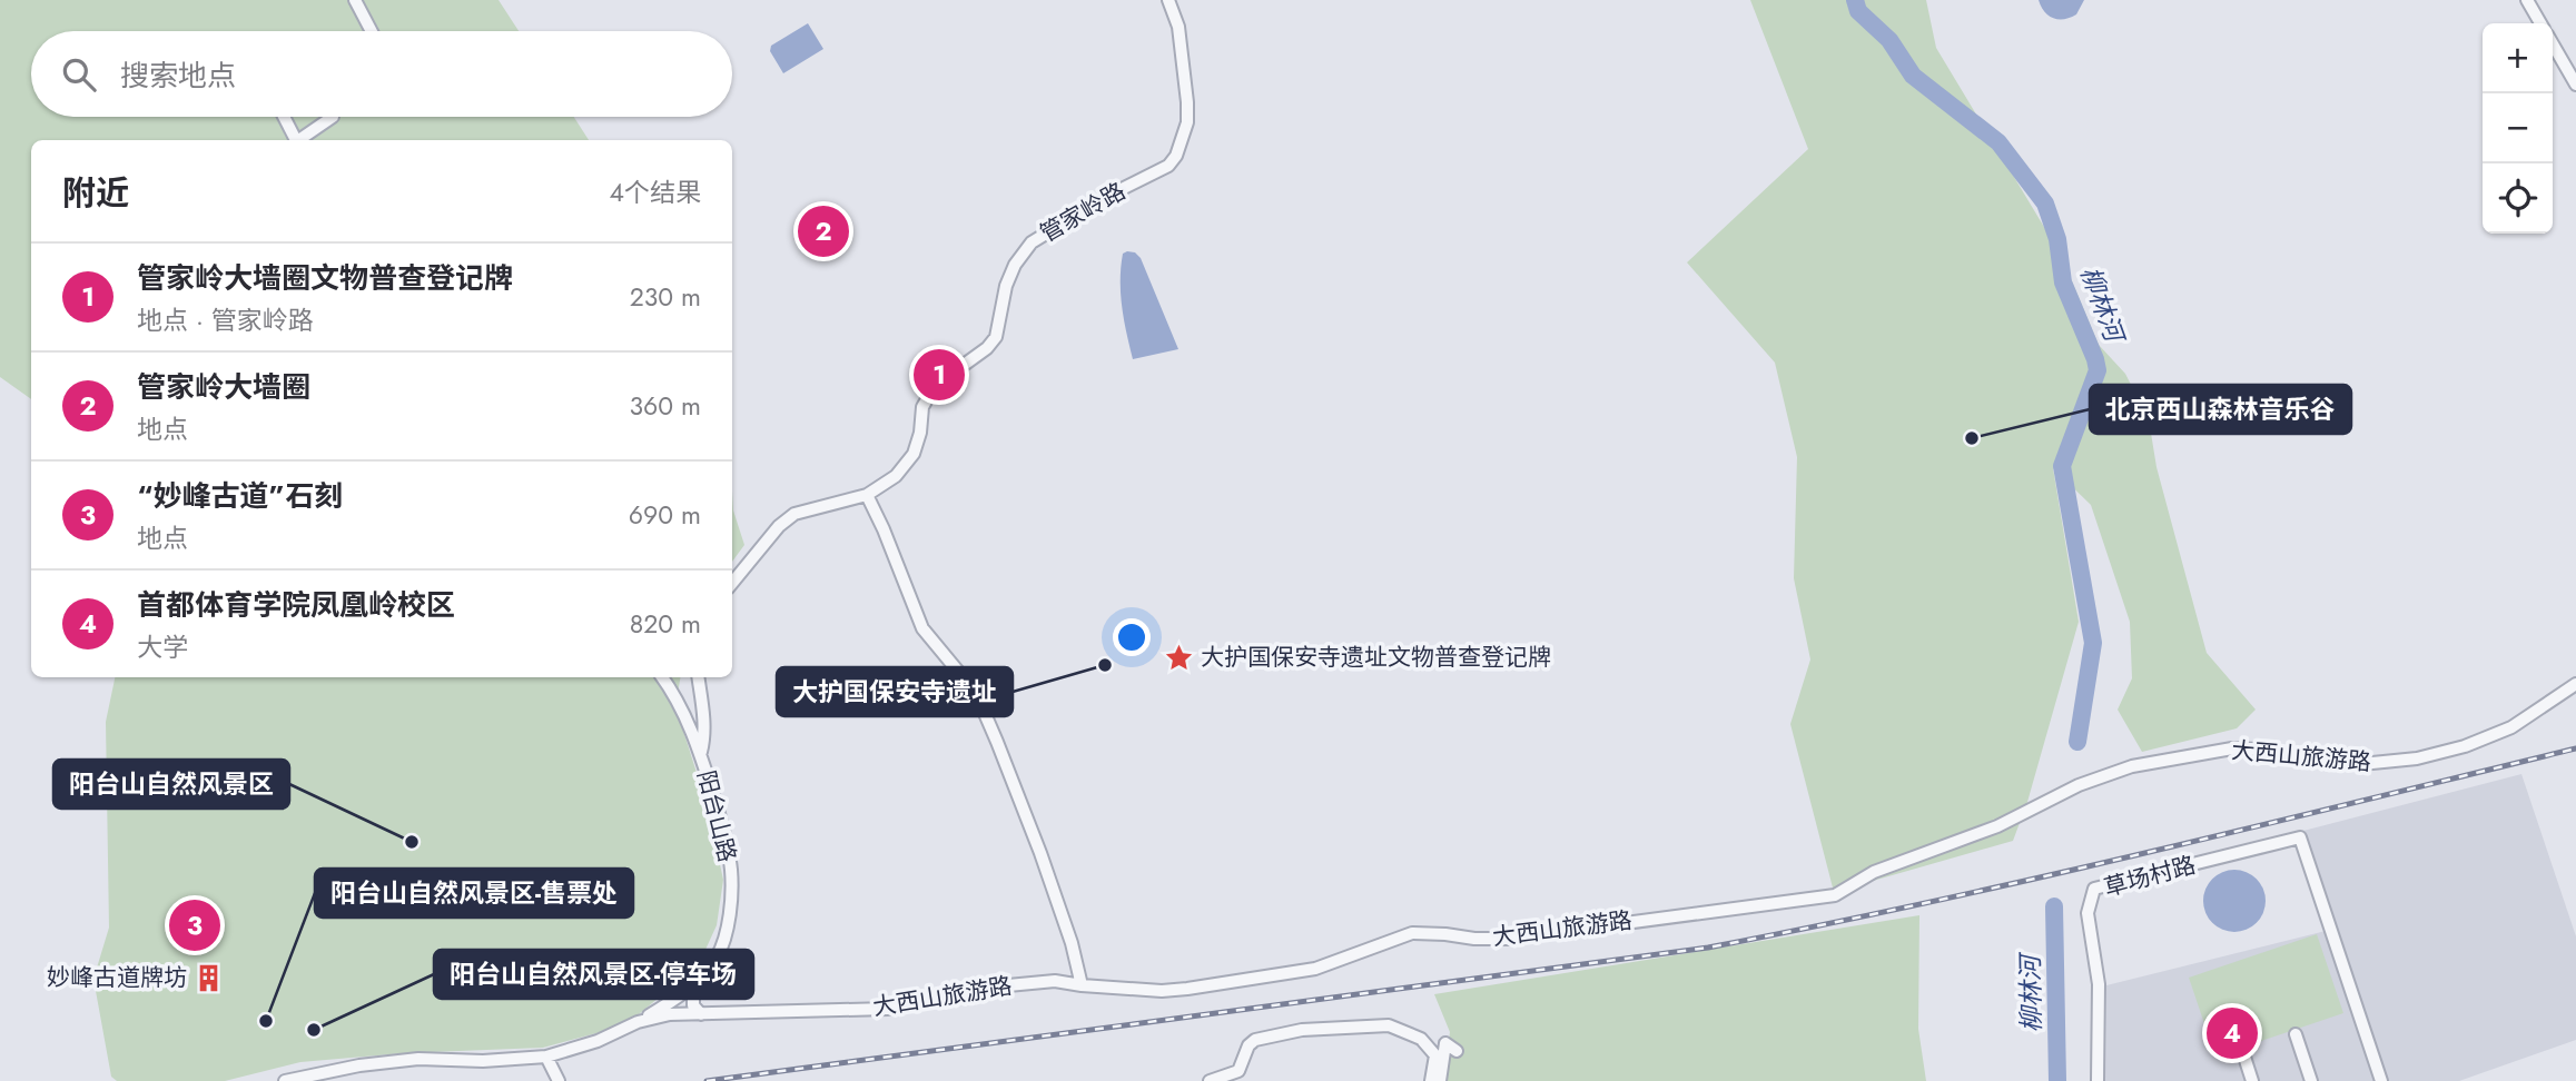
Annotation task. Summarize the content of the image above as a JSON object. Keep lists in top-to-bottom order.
{
  "streets": {
    "street": [
      "管家岭路",
      "大西山旅游路",
      "阳台山路",
      "草场村路"
    ]
  },
  "crossings": [
    ["大西山旅游路", "阳台山路"]
  ],
  "water": ["柳林河"],
  "places": {
    "other": [
      "北京西山森林音乐谷",
      "大护国保安寺遗址",
      "阳台山自然风景区",
      "阳台山自然风景区-售票处",
      "阳台山自然风景区-停车场"
    ],
    "place": ["大护国保安寺遗址文物普查登记牌"],
    "building": ["妙峰古道牌坊"]
  },
  "page": {
    "map_buttons": ["+", "−"],
    "search": "搜索地点",
    "heading": ["附近", "4个结果"],
    "pins": [
      "2",
      "1",
      "3",
      "4"
    ],
    "list": [
      {
        "mark": "1",
        "name": "管家岭大墙圈文物普查登记牌",
        "note": "地点 · 管家岭路",
        "value": "230 m"
      },
      {
        "mark": "2",
        "name": "管家岭大墙圈",
        "note": "地点",
        "value": "360 m"
      },
      {
        "mark": "3",
        "name": "“妙峰古道”石刻",
        "note": "地点",
        "value": "690 m"
      },
      {
        "mark": "4",
        "name": "首都体育学院凤凰岭校区",
        "note": "大学",
        "value": "820 m"
      }
    ]
  }
}
